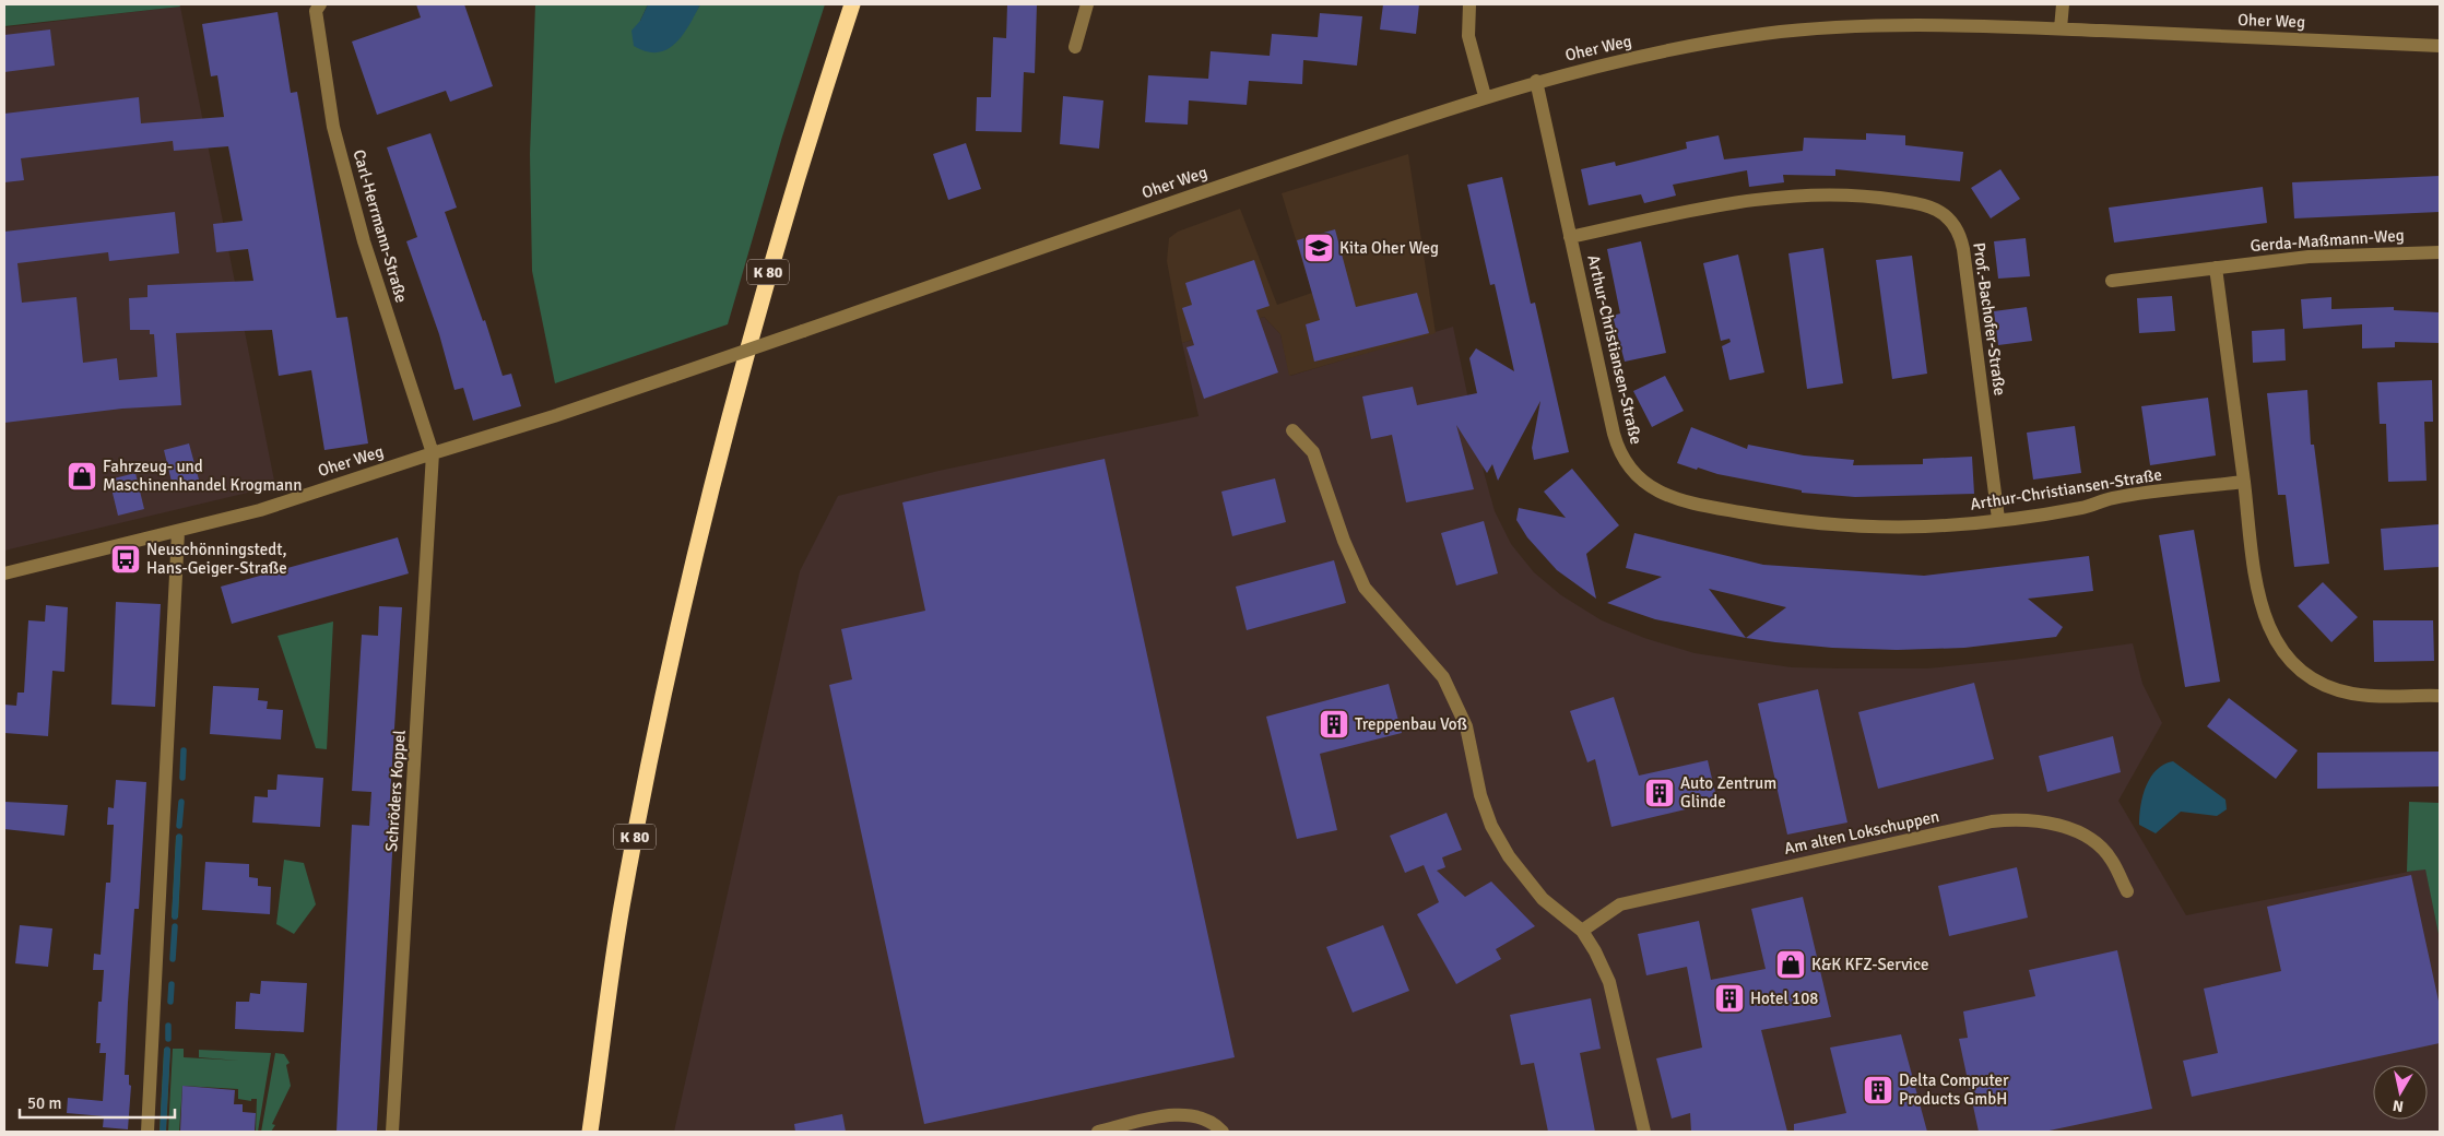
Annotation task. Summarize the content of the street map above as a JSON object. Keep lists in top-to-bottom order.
{
  "streets": {
    "highway": ["K 80"],
    "street": [
      "Oher Weg",
      "Carl-Herrmann-Straße",
      "Gerda-Maßmann-Weg",
      "Prof.-Bachofer-Straße",
      "Arthur-Christiansen-Straße",
      "Schröders Koppel",
      "Am alten Lokschuppen"
    ]
  },
  "crossings": [
    ["Oher Weg", "Carl-Herrmann-Straße"],
    ["Oher Weg", "Arthur-Christiansen-Straße"],
    ["Oher Weg", "Schröders Koppel"],
    ["Carl-Herrmann-Straße", "Schröders Koppel"],
    ["Prof.-Bachofer-Straße", "Arthur-Christiansen-Straße"]
  ],
  "places": {
    "school or university": ["Kita Oher Weg"],
    "shop": ["Fahrzeug- und Maschinenhandel Krogmann", "K&K KFZ-Service"],
    "bus stop": ["Neuschönningstedt, Hans-Geiger-Straße"],
    "building": [
      "Treppenbau Voß",
      "Auto Zentrum Glinde",
      "Hotel 108",
      "Delta Computer Products GmbH"
    ]
  },
  "scale_bar": "50 m",
  "north": "bottom"
}
